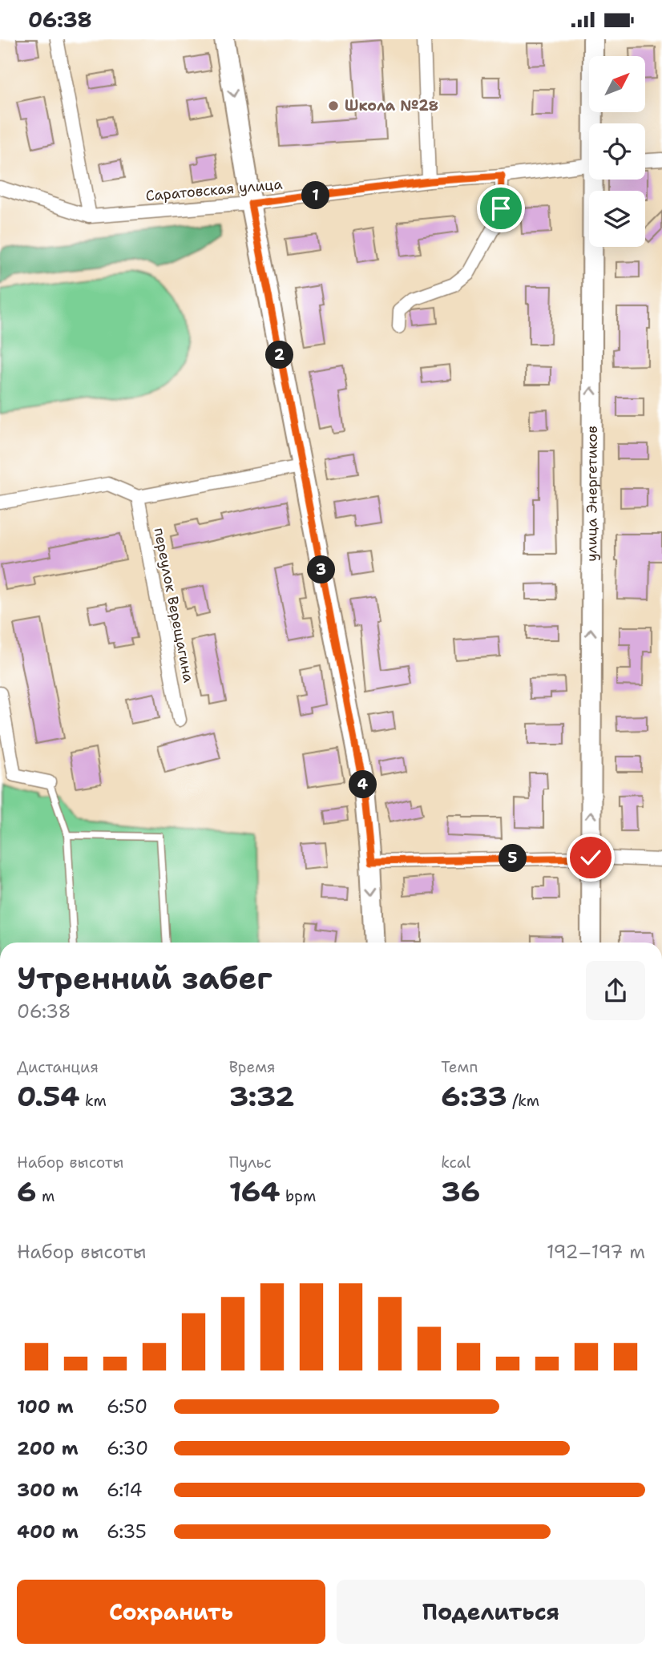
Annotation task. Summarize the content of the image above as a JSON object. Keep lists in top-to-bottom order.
{
  "streets": {
    "main road": ["улица Энергетиков"],
    "street": ["Саратовская улица", "переулок Верещагина"]
  },
  "one_way": ["улица Энергетиков"],
  "places": ["Школа №28"],
  "north": "top right",
  "page": {
    "status": "06:38",
    "pins": [
      "1",
      "2",
      "3",
      "4",
      "5"
    ],
    "heading": ["Утренний забег", "06:38"],
    "stats": [
      ["Дистанция", "0.54 km"],
      ["Время", "3:32"],
      ["Темп", "6:33 /km"],
      ["Набор высоты", "6 m"],
      ["Пульс", "164 bpm"],
      ["kcal", "36"]
    ],
    "chart": ["Набор высоты", "192–197 m"],
    "list": [
      {
        "name": "100 m",
        "note": "6:50"
      },
      {
        "name": "200 m",
        "note": "6:30"
      },
      {
        "name": "300 m",
        "note": "6:14"
      },
      {
        "name": "400 m",
        "note": "6:35"
      }
    ],
    "buttons": ["Сохранить", "Поделиться"]
  }
}
